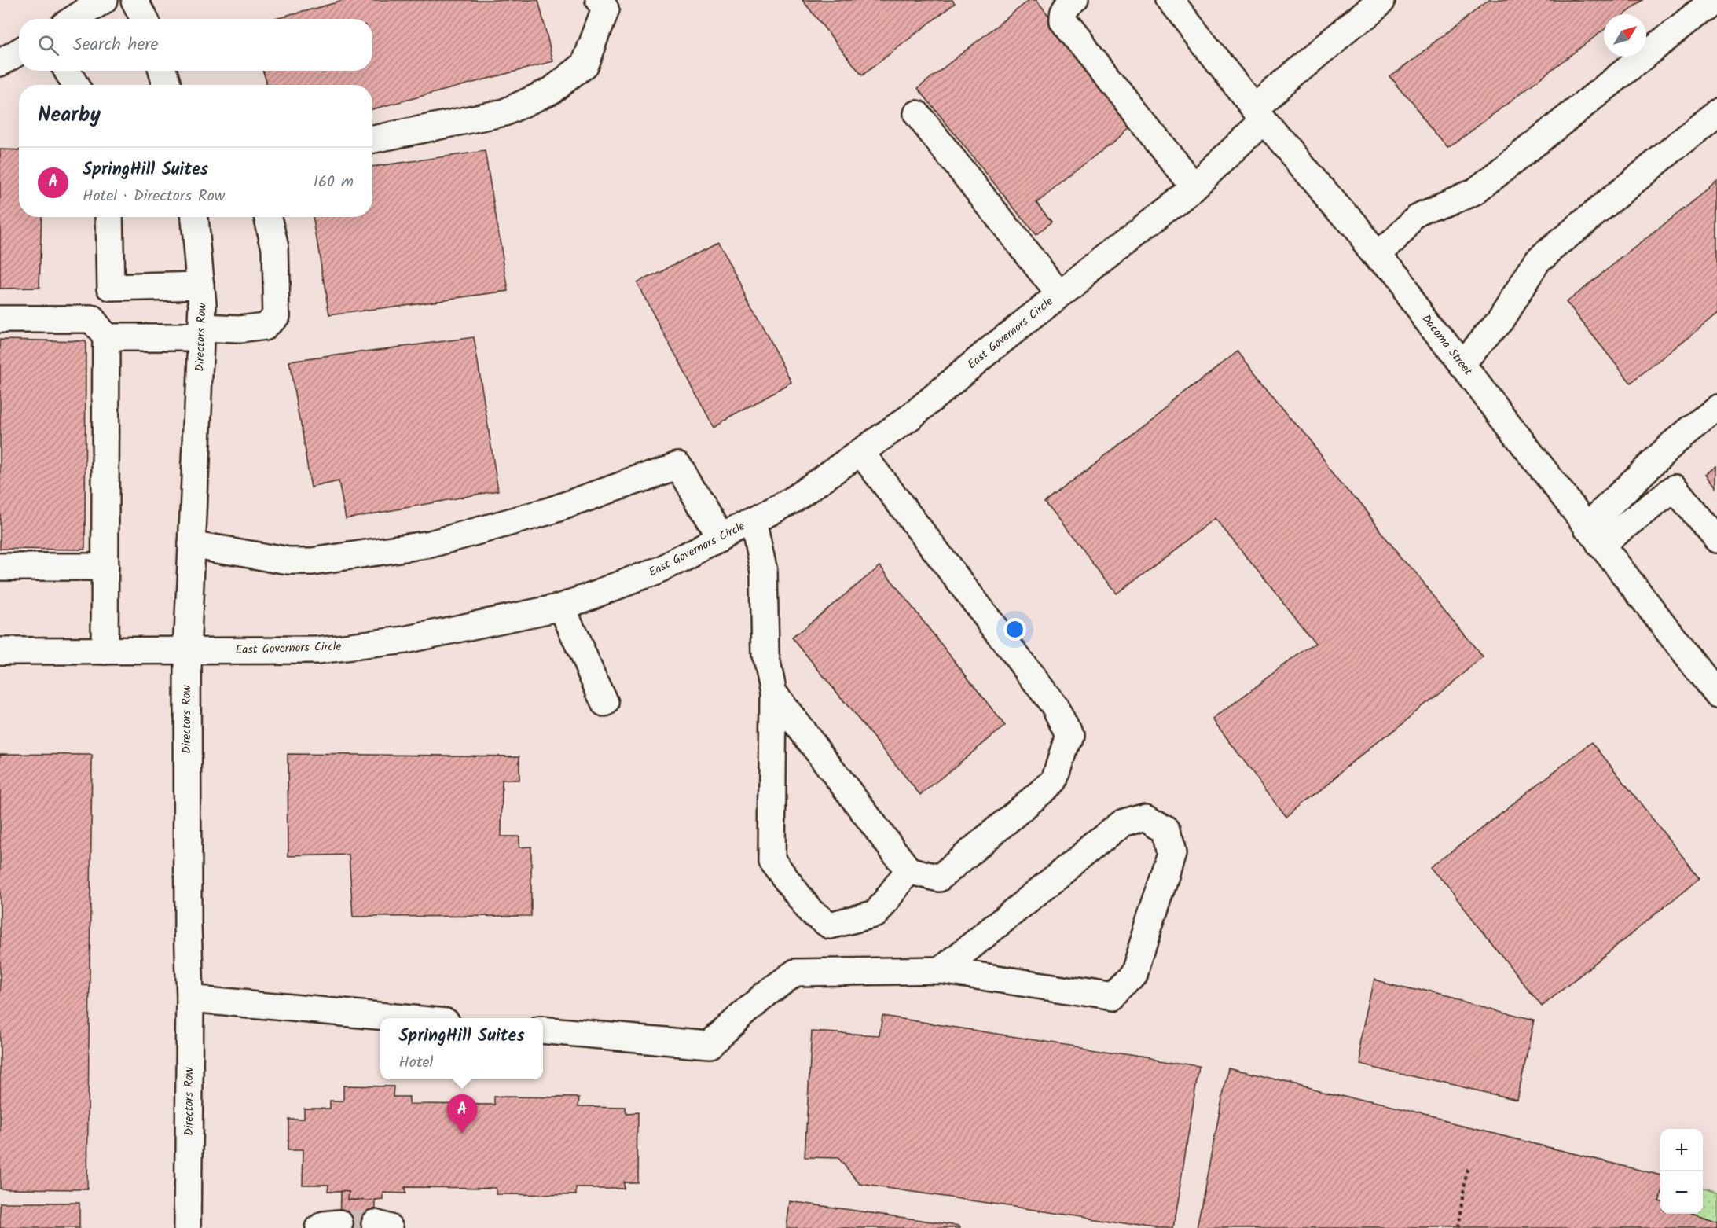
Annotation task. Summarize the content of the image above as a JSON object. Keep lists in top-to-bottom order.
{
  "streets": {
    "street": ["East Governors Circle", "Directors Row", "Dacoma Street"]
  },
  "crossings": [
    ["East Governors Circle", "Directors Row"],
    ["East Governors Circle", "Dacoma Street"]
  ],
  "north": "top right",
  "page": {
    "search": "Search here",
    "heading": "Nearby",
    "list": [
      {
        "mark": "A",
        "name": "SpringHill Suites",
        "note": "Hotel · Directors Row",
        "value": "160 m"
      }
    ],
    "popup": ["SpringHill Suites", "Hotel"],
    "pins": "A",
    "map_buttons": ["+", "−"]
  }
}
